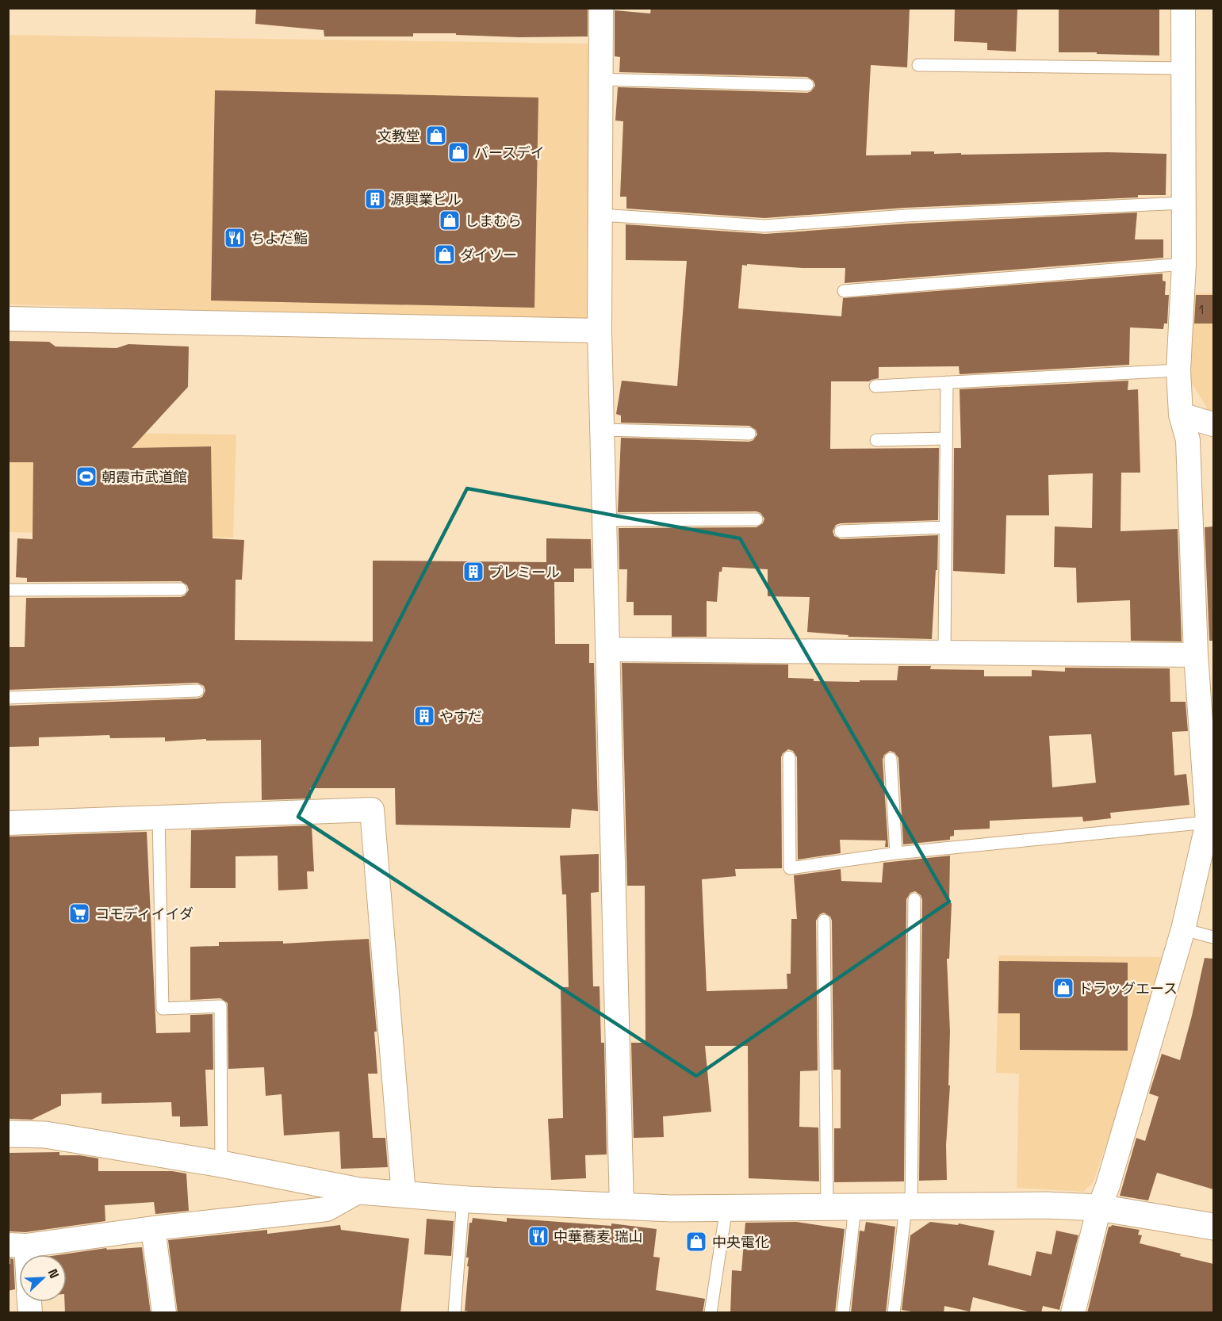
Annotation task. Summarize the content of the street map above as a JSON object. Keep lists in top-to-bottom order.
{
  "places": {
    "shop": [
      "文教堂",
      "バースデイ",
      "しまむら",
      "ダイソー",
      "ドラッグエース",
      "中央電化"
    ],
    "building": ["源興業ビル", "プレミール", "やすだ"],
    "restaurant": ["ちよだ鮨", "中華蕎麦 瑞山"],
    "sports": ["朝霞市武道館"],
    "supermarket": ["コモディイイダ"]
  },
  "house_numbers": ["1"],
  "north": "top right"
}
